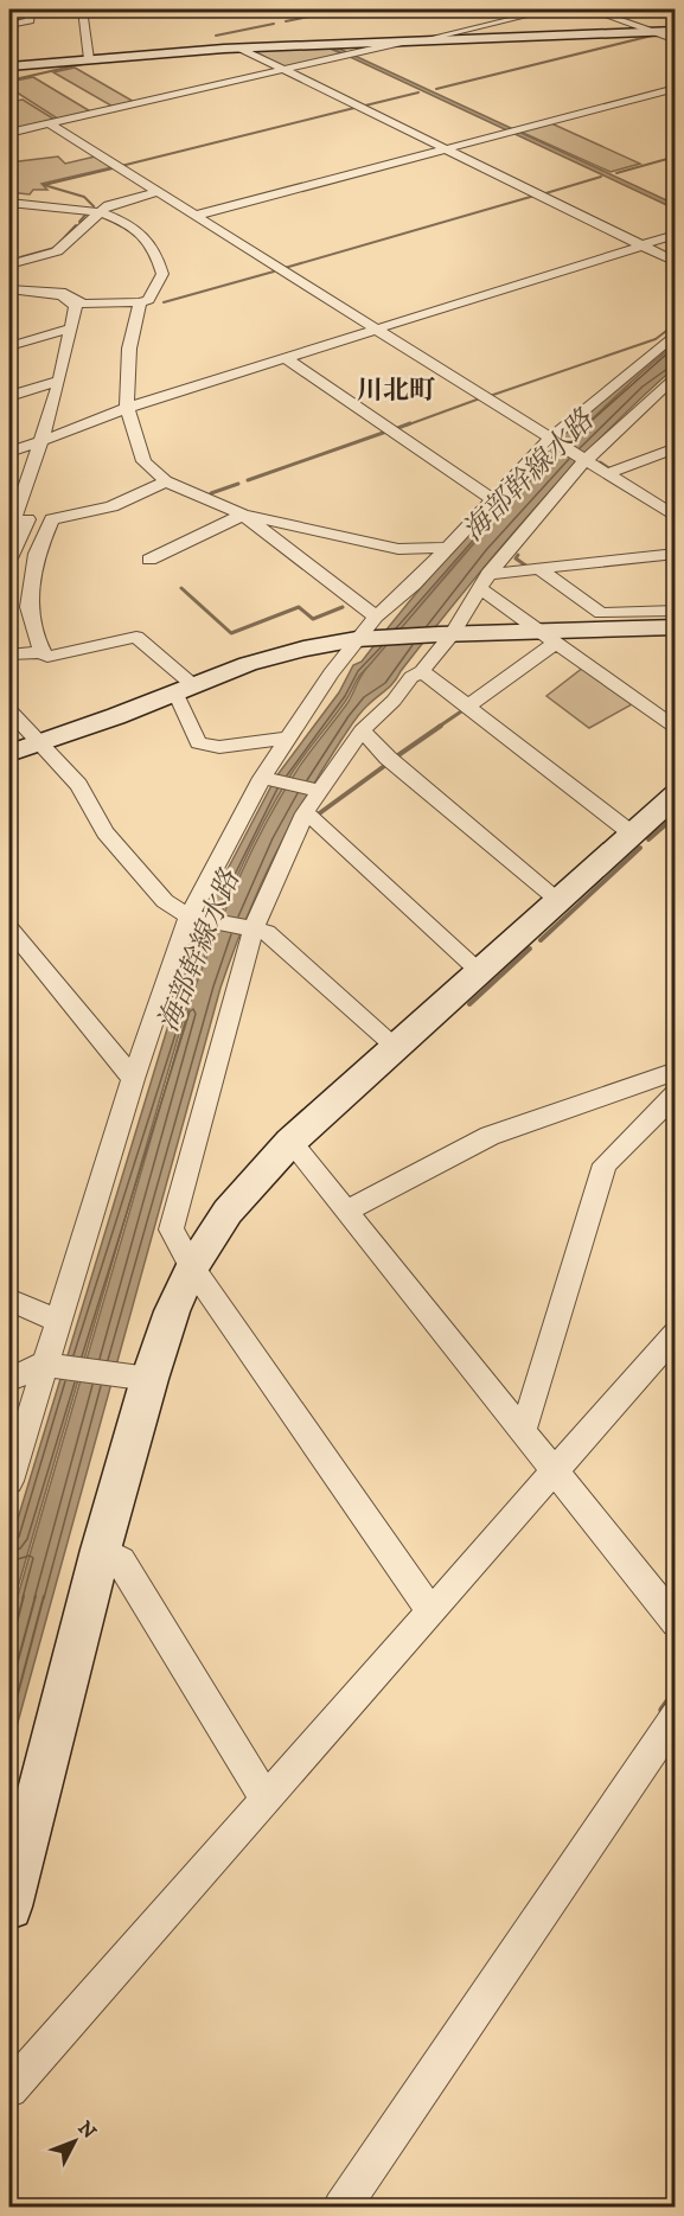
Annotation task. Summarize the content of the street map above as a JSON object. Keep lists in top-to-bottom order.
{
  "districts": ["川北町"],
  "water": ["海部幹線水路"],
  "north": "top right"
}
